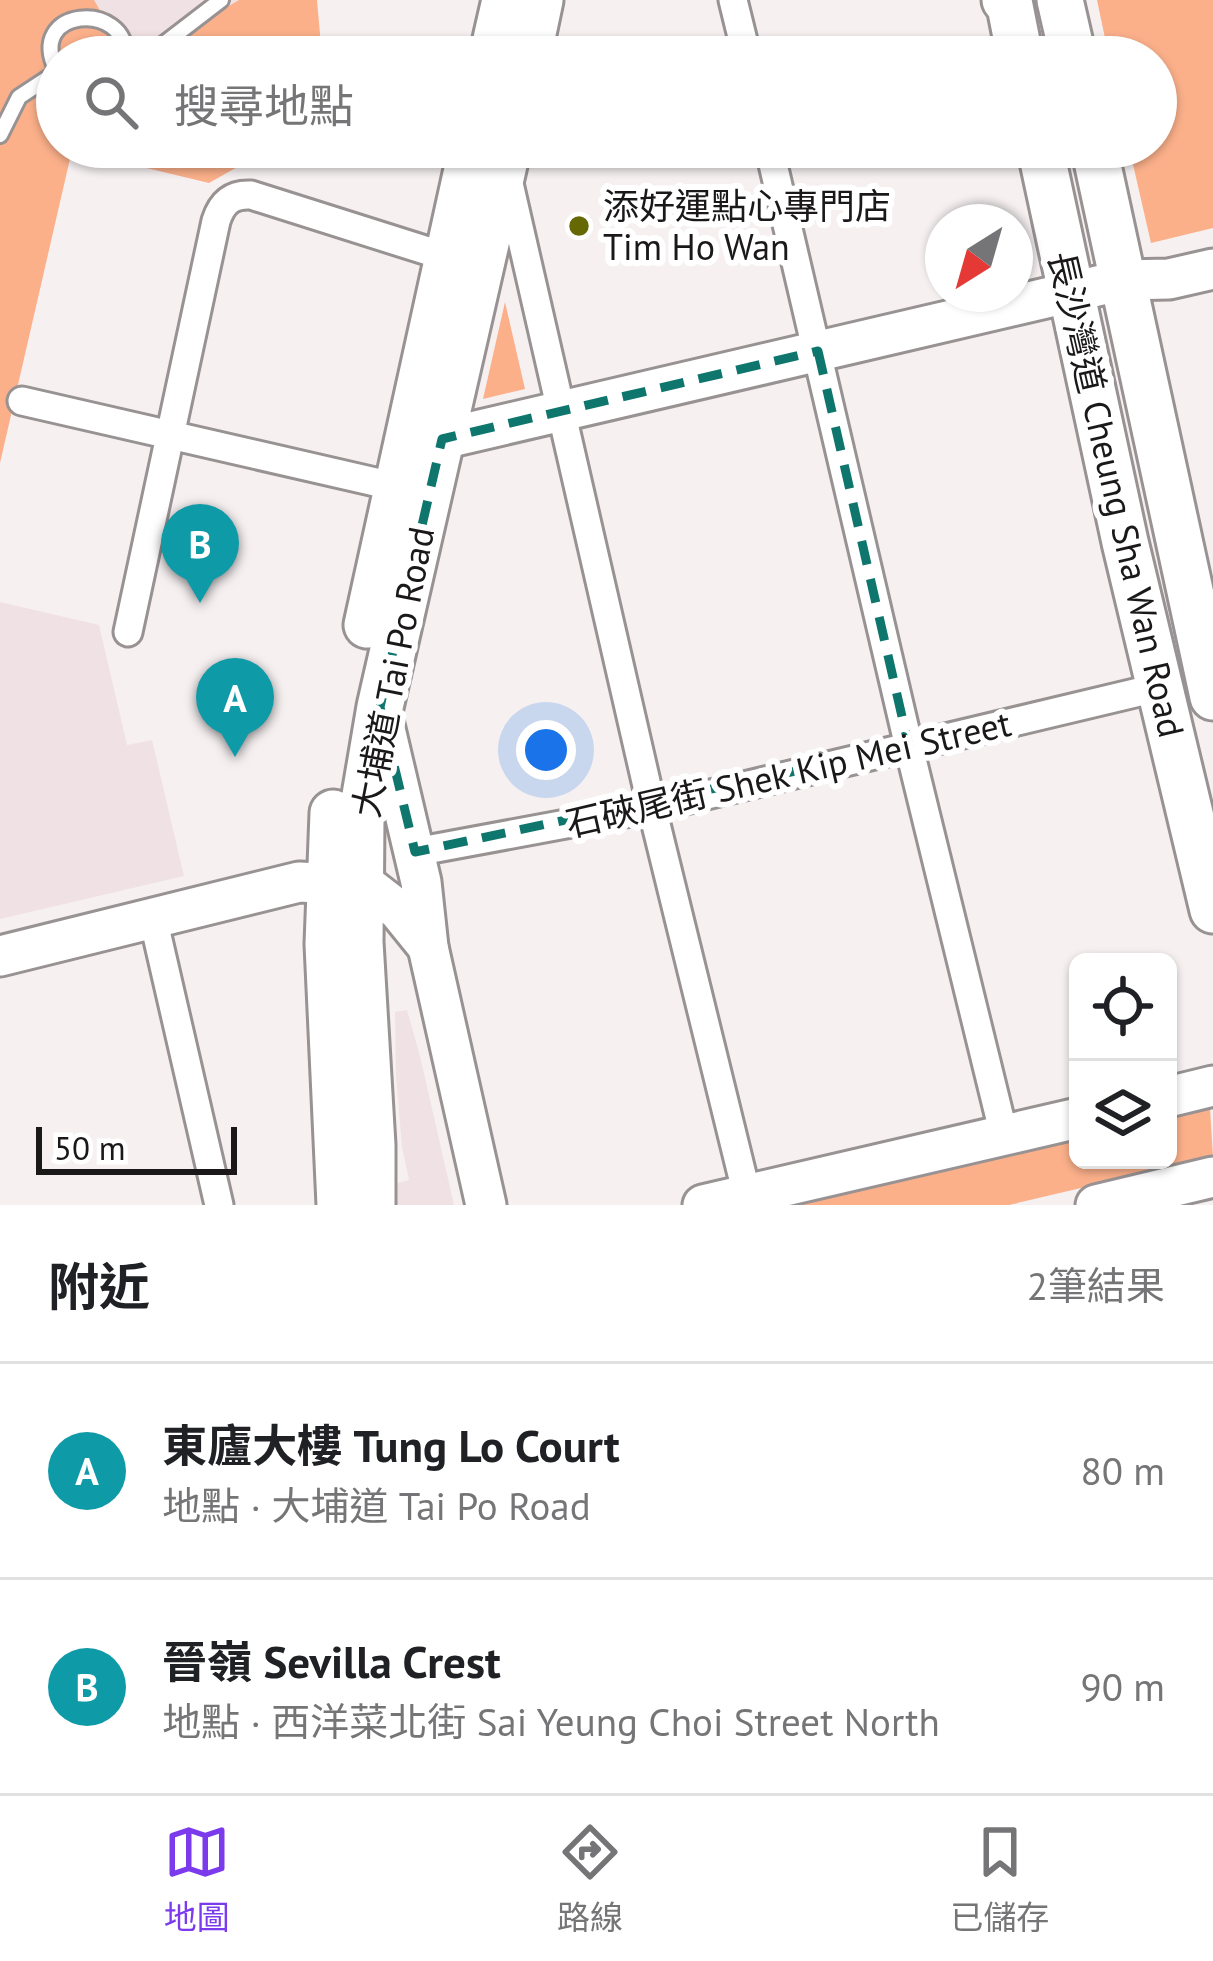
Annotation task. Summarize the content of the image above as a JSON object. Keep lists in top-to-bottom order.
{
  "streets": {
    "main road": ["長沙灣道 Cheung Sha Wan Road", "大埔道 Tai Po Road"],
    "street": ["石硤尾街 Shek Kip Mei Street"]
  },
  "crossings": [
    ["長沙灣道 Cheung Sha Wan Road", "石硤尾街 Shek Kip Mei Street"]
  ],
  "places": ["添好運點心專門店 Tim Ho Wan"],
  "scale_bar": "50 m",
  "north": "bottom left",
  "page": {
    "search": "搜尋地點",
    "pins": ["B", "A"],
    "scale": "50 m",
    "heading": ["附近", "2筆結果"],
    "list": [
      {
        "mark": "A",
        "name": "東廬大樓 Tung Lo Court",
        "note": "地點 · 大埔道 Tai Po Road",
        "value": "80 m"
      },
      {
        "mark": "B",
        "name": "晉嶺 Sevilla Crest",
        "note": "地點 · 西洋菜北街 Sai Yeung Choi Street North",
        "value": "90 m"
      }
    ],
    "nav": ["地圖", "路線", "已儲存"]
  }
}
